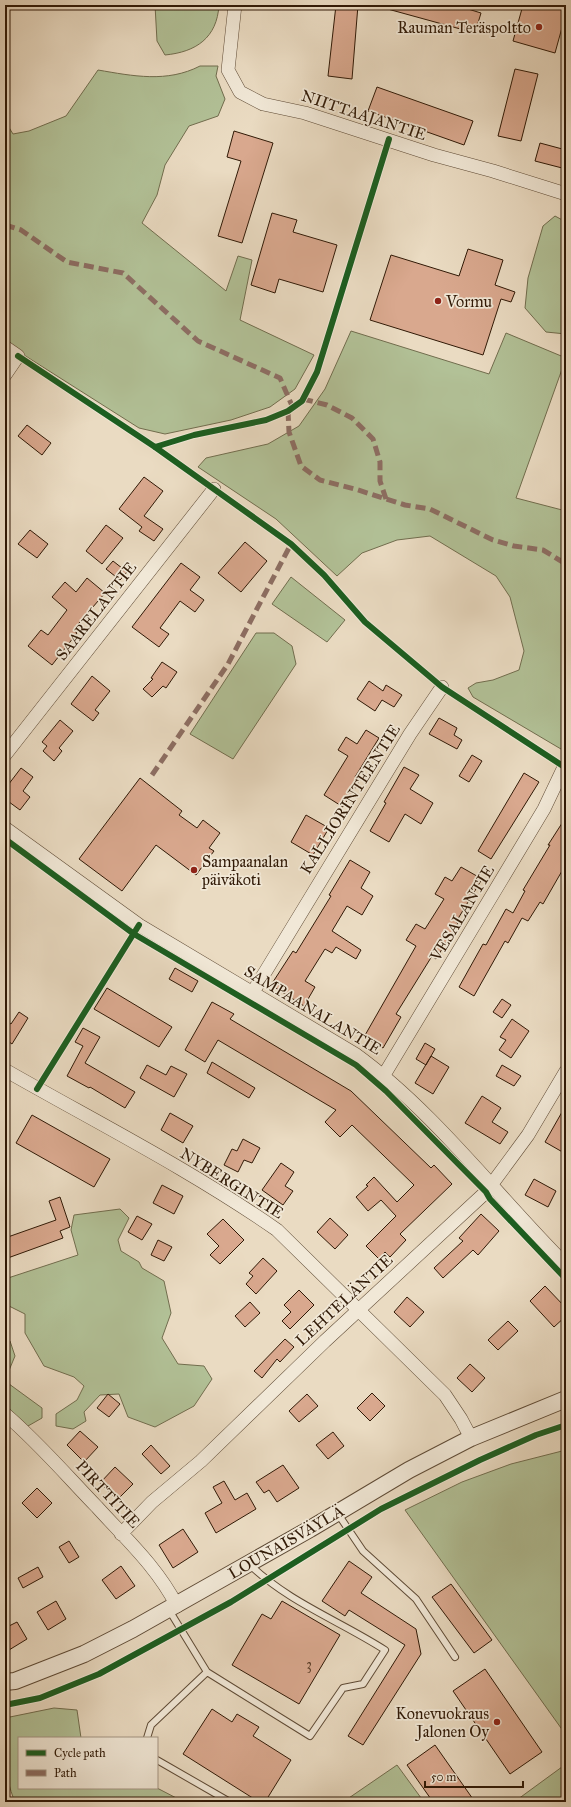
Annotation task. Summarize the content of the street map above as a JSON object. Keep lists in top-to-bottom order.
{
  "streets": {
    "street": [
      "NIITTAAJANTIE",
      "SAARELANTIE",
      "KALLIORINTEENTIE",
      "VESALANTIE",
      "SAMPAANALANTIE",
      "NYBERGINTIE",
      "LEHTELÄNTIE",
      "PIRTTITIE",
      "LOUNAISVÄYLÄ"
    ]
  },
  "crossings": [
    ["KALLIORINTEENTIE", "SAMPAANALANTIE"],
    ["VESALANTIE", "SAMPAANALANTIE"],
    ["SAMPAANALANTIE", "LEHTELÄNTIE"],
    ["NYBERGINTIE", "LEHTELÄNTIE"],
    ["NYBERGINTIE", "LOUNAISVÄYLÄ"],
    ["LEHTELÄNTIE", "PIRTTITIE"],
    ["PIRTTITIE", "LOUNAISVÄYLÄ"]
  ],
  "places": [
    "Rauman Teräspoltto",
    "Vormu",
    "Sampaanalan päiväkoti",
    "Konevuokraus Jalonen Oy"
  ],
  "house_numbers": ["3"],
  "legend": ["Cycle path", "Path"],
  "scale_bar": "50 m"
}
